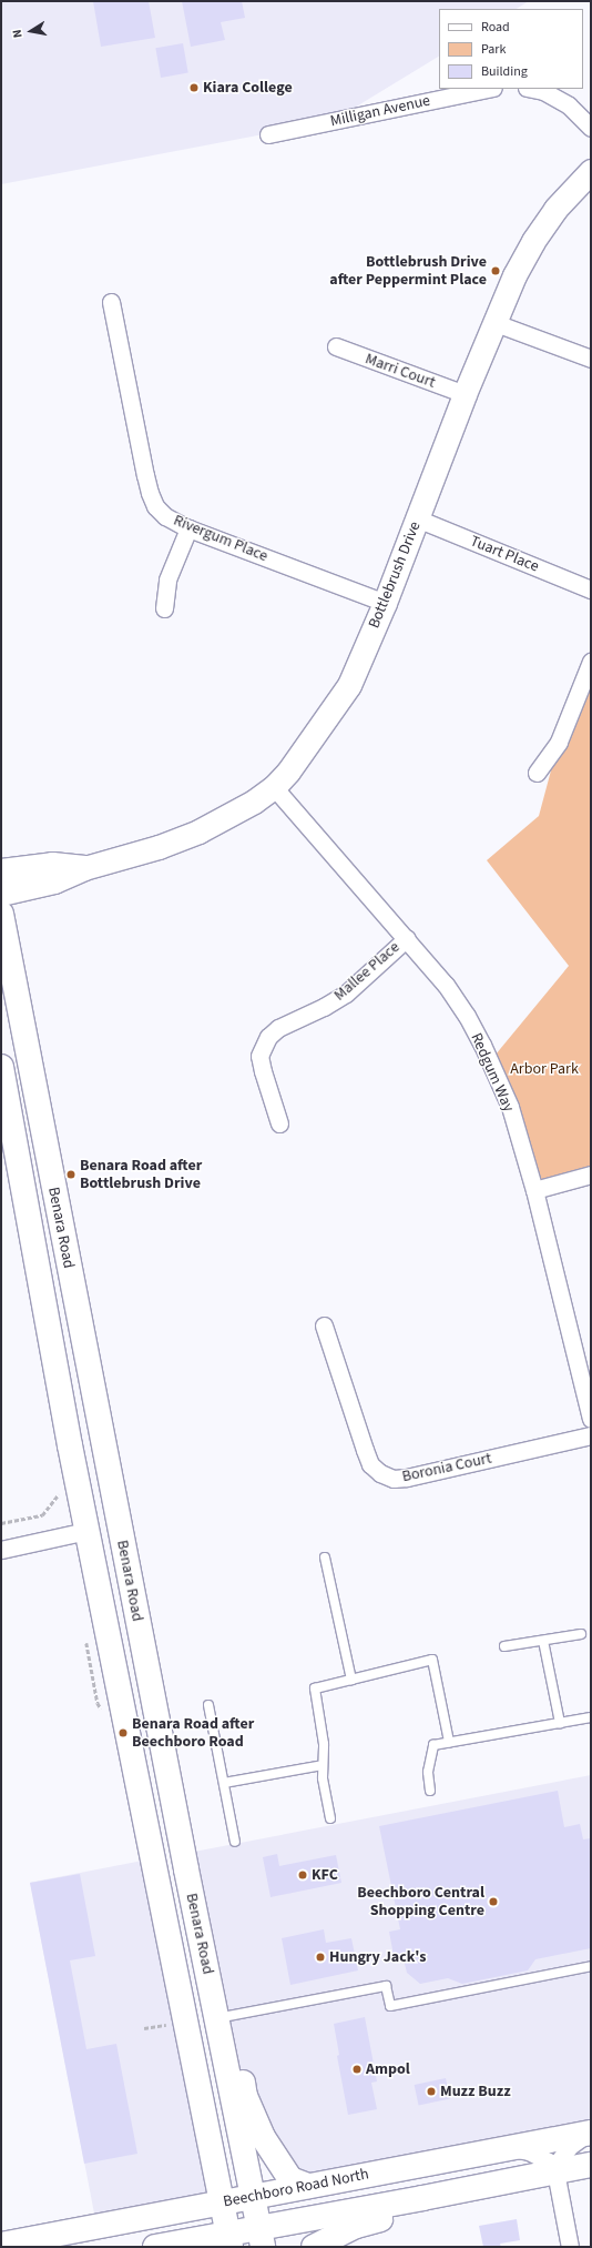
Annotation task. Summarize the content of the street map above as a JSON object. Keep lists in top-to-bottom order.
{
  "streets": {
    "main road": ["Benara Road", "Beechboro Road North"],
    "street": [
      "Milligan Avenue",
      "Marri Court",
      "Rivergum Place",
      "Tuart Place",
      "Bottlebrush Drive",
      "Mallee Place",
      "Redgum Way",
      "Boronia Court"
    ]
  },
  "crossings": [
    ["Marri Court", "Bottlebrush Drive"],
    ["Rivergum Place", "Bottlebrush Drive"],
    ["Tuart Place", "Bottlebrush Drive"],
    ["Bottlebrush Drive", "Redgum Way"],
    ["Mallee Place", "Redgum Way"],
    ["Benara Road", "Beechboro Road North"]
  ],
  "parks": ["Arbor Park"],
  "places": [
    "Kiara College",
    "Bottlebrush Drive after Peppermint Place",
    "Benara Road after Bottlebrush Drive",
    "Benara Road after Beechboro Road",
    "KFC",
    "Beechboro Central Shopping Centre",
    "Hungry Jack's",
    "Ampol",
    "Muzz Buzz"
  ],
  "legend": ["Road", "Park", "Building"],
  "north": "left"
}
